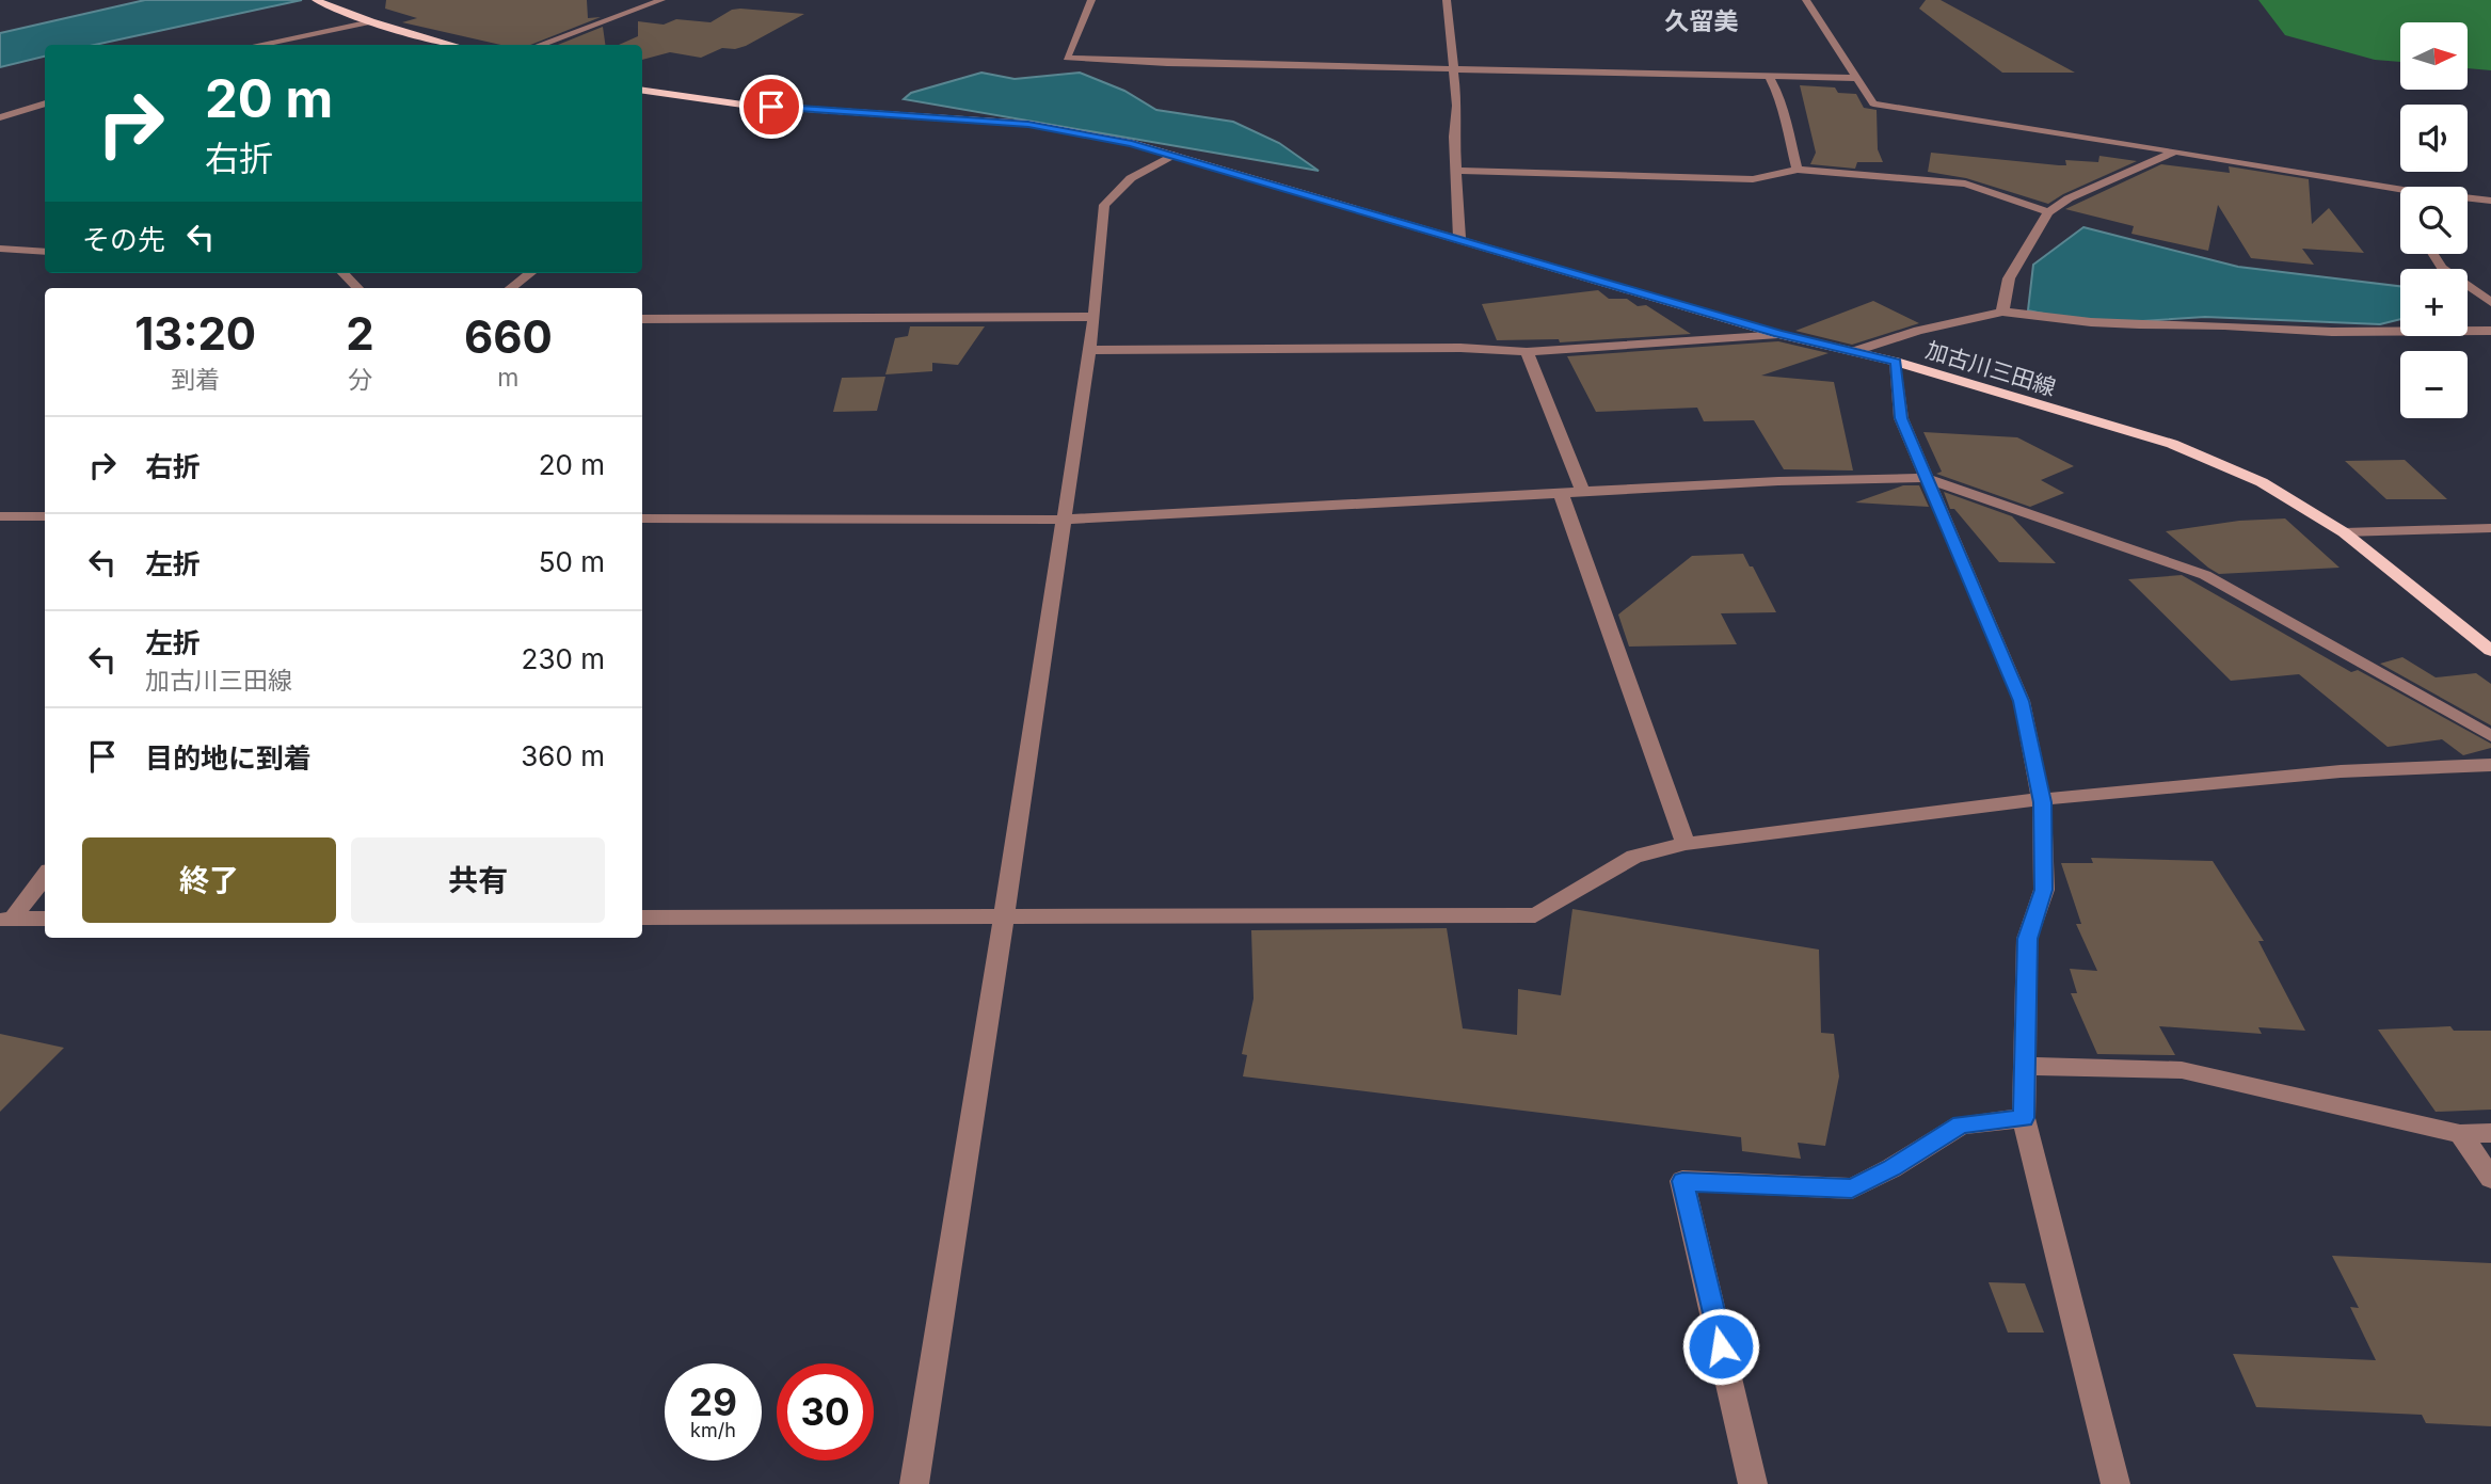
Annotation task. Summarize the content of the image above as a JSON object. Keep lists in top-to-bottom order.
{
  "streets": {
    "main road": ["加古川三田線"]
  },
  "districts": ["久留美"],
  "north": "right",
  "page": {
    "map_buttons": ["+", "−"],
    "turn": ["20 m", "右折"],
    "then": "その先",
    "eta": [
      "13:20",
      "到着",
      "2",
      "分",
      "660",
      "m"
    ],
    "list": [
      {
        "name": "右折",
        "value": "20 m"
      },
      {
        "name": "左折",
        "value": "50 m"
      },
      {
        "name": "左折",
        "note": "加古川三田線",
        "value": "230 m"
      },
      {
        "name": "目的地に到着",
        "value": "360 m"
      }
    ],
    "buttons": ["終了", "共有"],
    "speed": "29 km/h",
    "limit": "30"
  }
}
